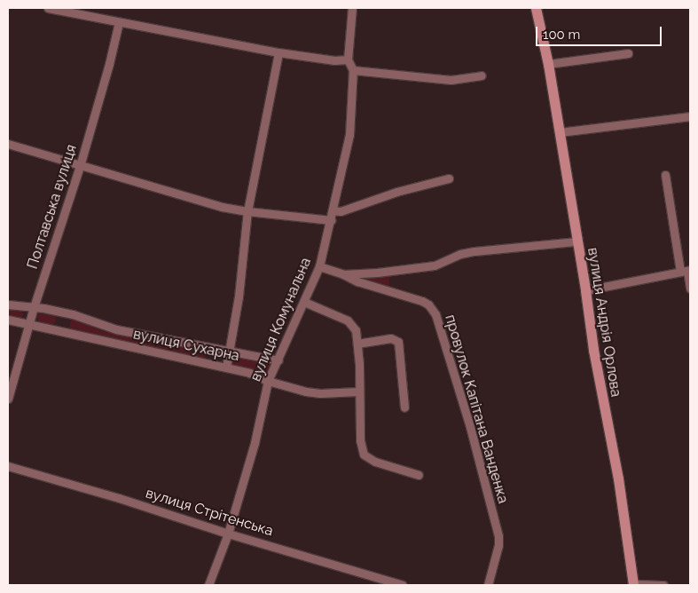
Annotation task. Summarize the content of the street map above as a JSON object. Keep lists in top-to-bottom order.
{
  "streets": {
    "street": [
      "Полтавська вулиця",
      "вулиця Комунальна",
      "вулиця Андрія Орлова",
      "вулиця Сухарна",
      "провулок Капітана Ванденка",
      "вулиця Стрітенська"
    ]
  },
  "crossings": [
    ["Полтавська вулиця", "вулиця Сухарна"],
    ["вулиця Комунальна", "вулиця Сухарна"],
    ["вулиця Комунальна", "провулок Капітана Ванденка"],
    ["вулиця Комунальна", "вулиця Стрітенська"]
  ],
  "scale_bar": "100 m"
}
